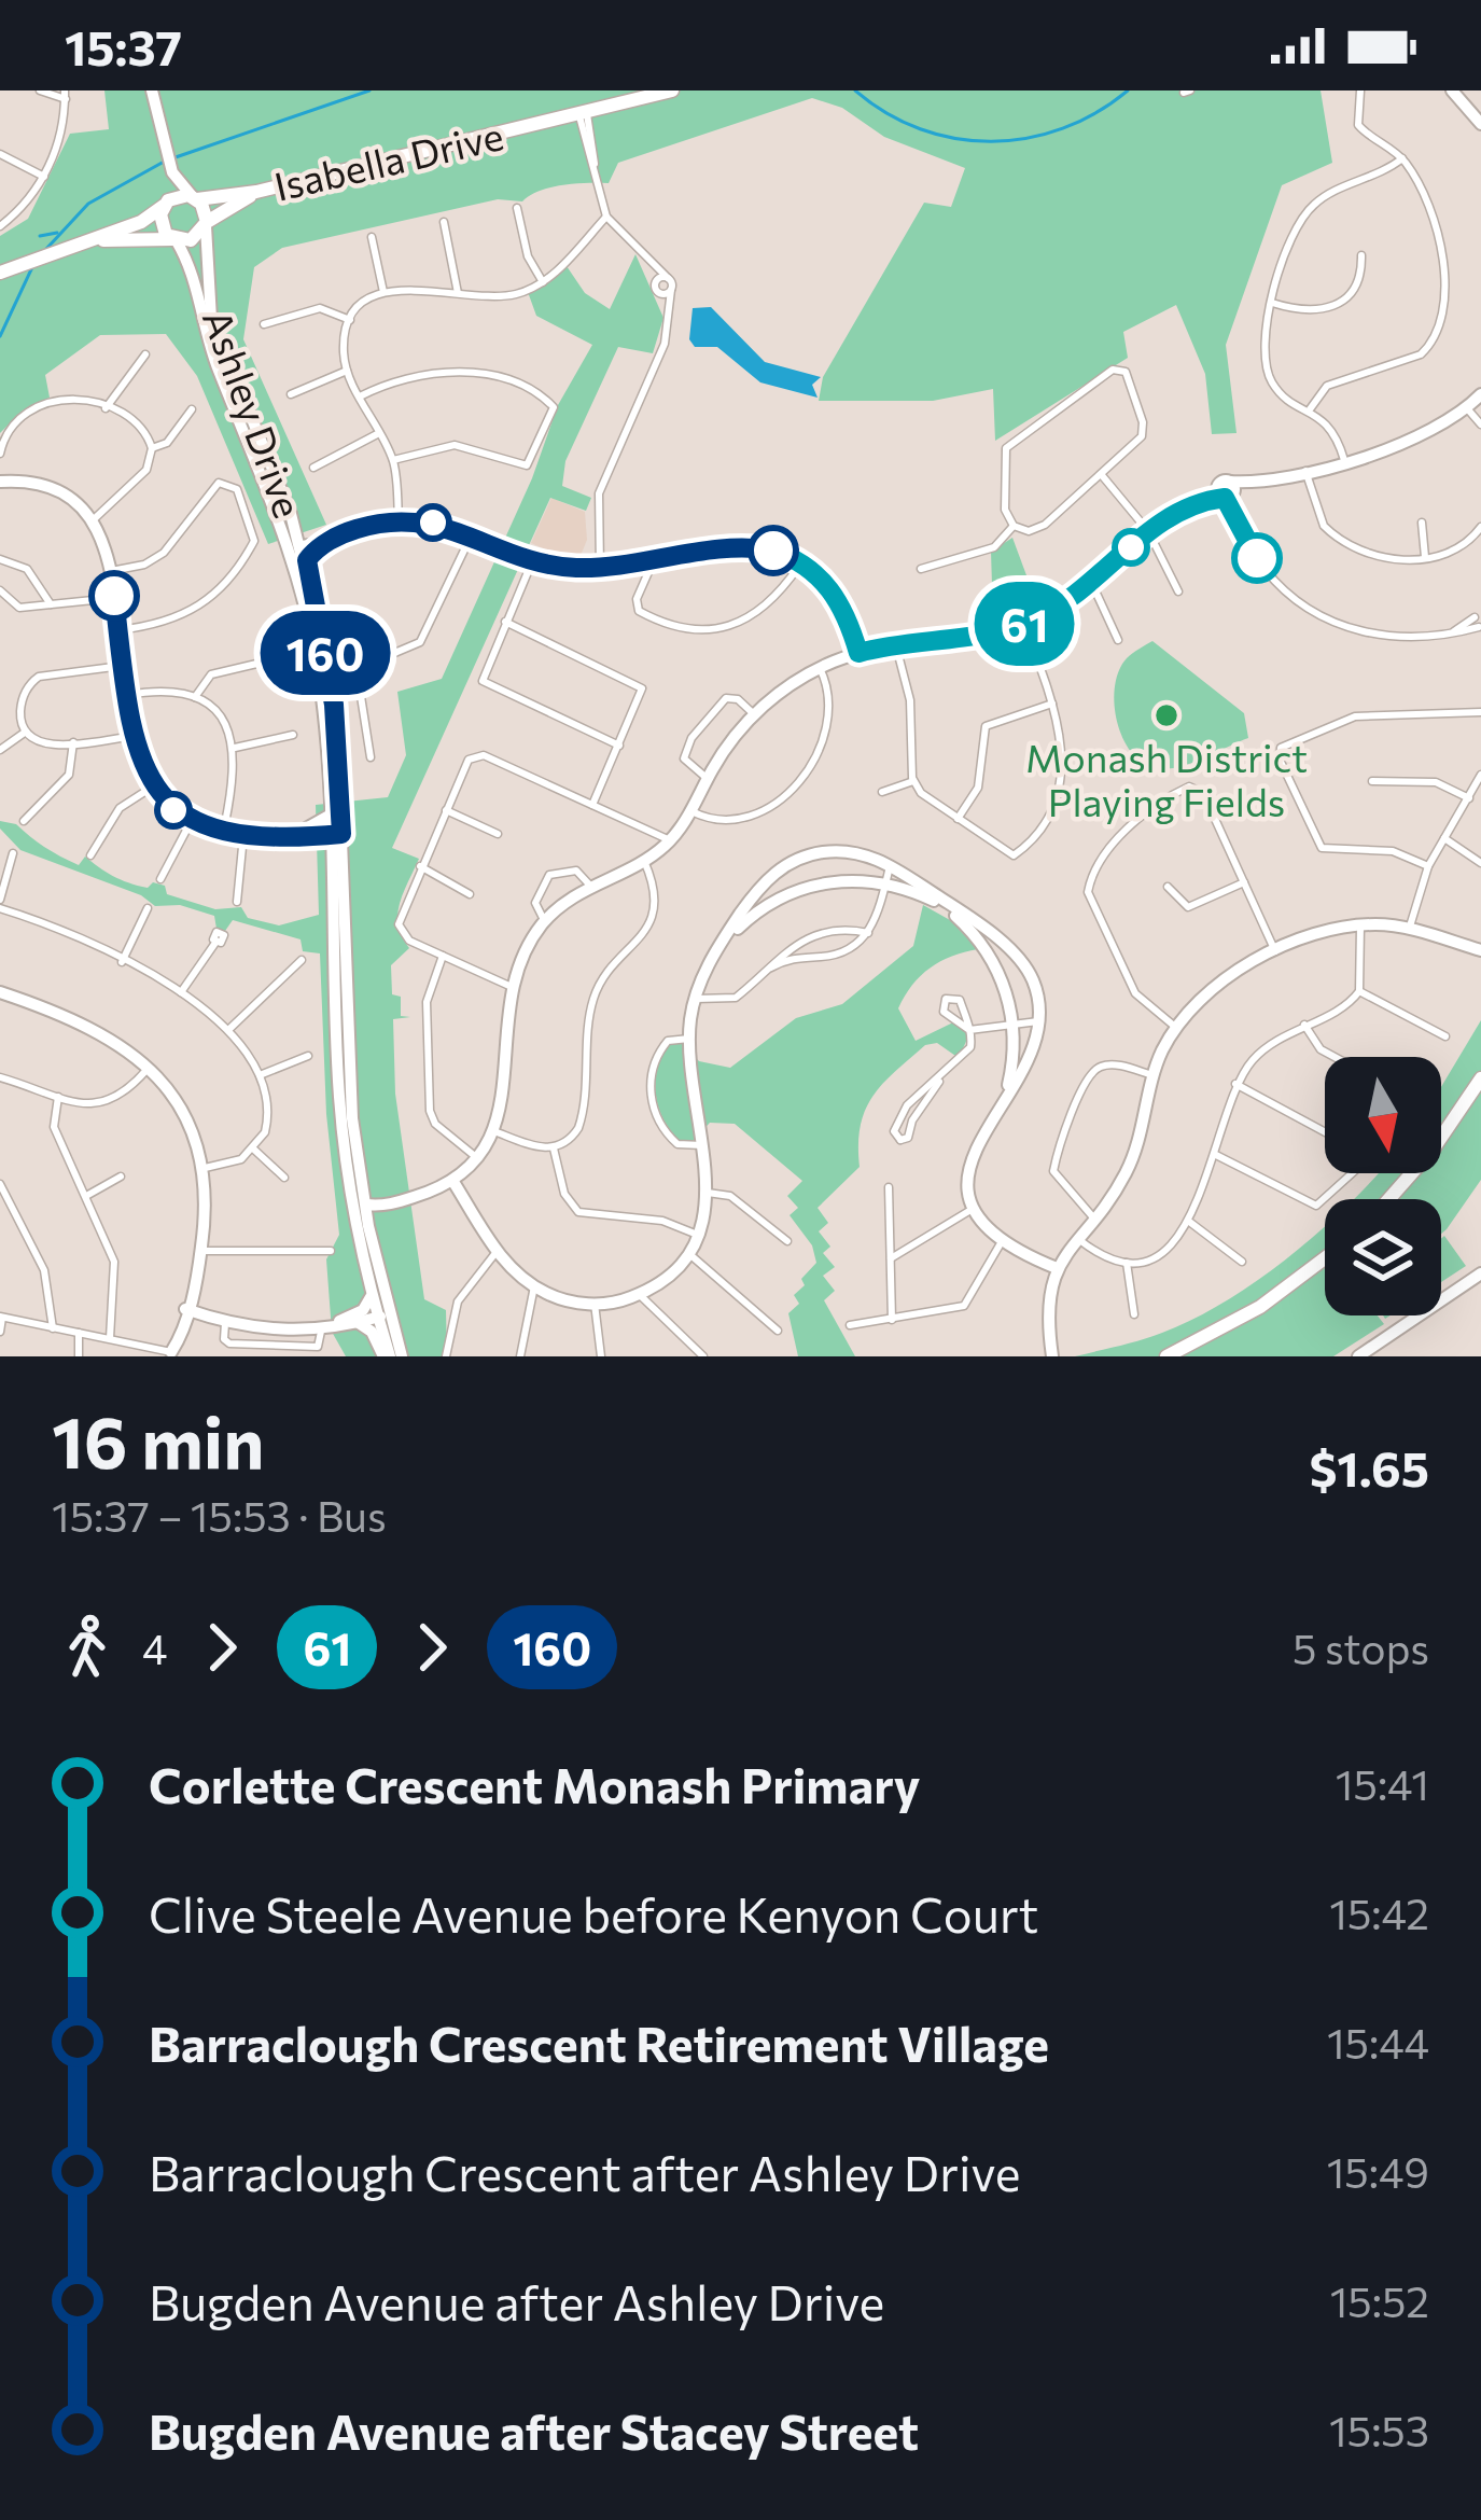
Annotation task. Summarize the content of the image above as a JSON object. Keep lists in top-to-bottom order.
{
  "streets": {
    "main road": ["Isabella Drive"],
    "street": ["Ashley Drive"]
  },
  "crossings": [
    ["Isabella Drive", "Ashley Drive"]
  ],
  "places": ["Monash District Playing Fields"],
  "lines": ["bus line 61", "bus line 160"],
  "north": "bottom",
  "page": {
    "status": "15:37",
    "on_map": ["61", "160"],
    "heading": ["16 min", "15:37 – 15:53 · Bus", "$1.65"],
    "legs": [
      "4",
      "61",
      "160",
      "5 stops"
    ],
    "list": [
      {
        "name": "Corlette Crescent Monash Primary",
        "value": "15:41"
      },
      {
        "name": "Clive Steele Avenue before Kenyon Court",
        "value": "15:42"
      },
      {
        "name": "Barraclough Crescent Retirement Village",
        "value": "15:44"
      },
      {
        "name": "Barraclough Crescent after Ashley Drive",
        "value": "15:49"
      },
      {
        "name": "Bugden Avenue after Ashley Drive",
        "value": "15:52"
      },
      {
        "name": "Bugden Avenue after Stacey Street",
        "value": "15:53"
      }
    ]
  }
}
